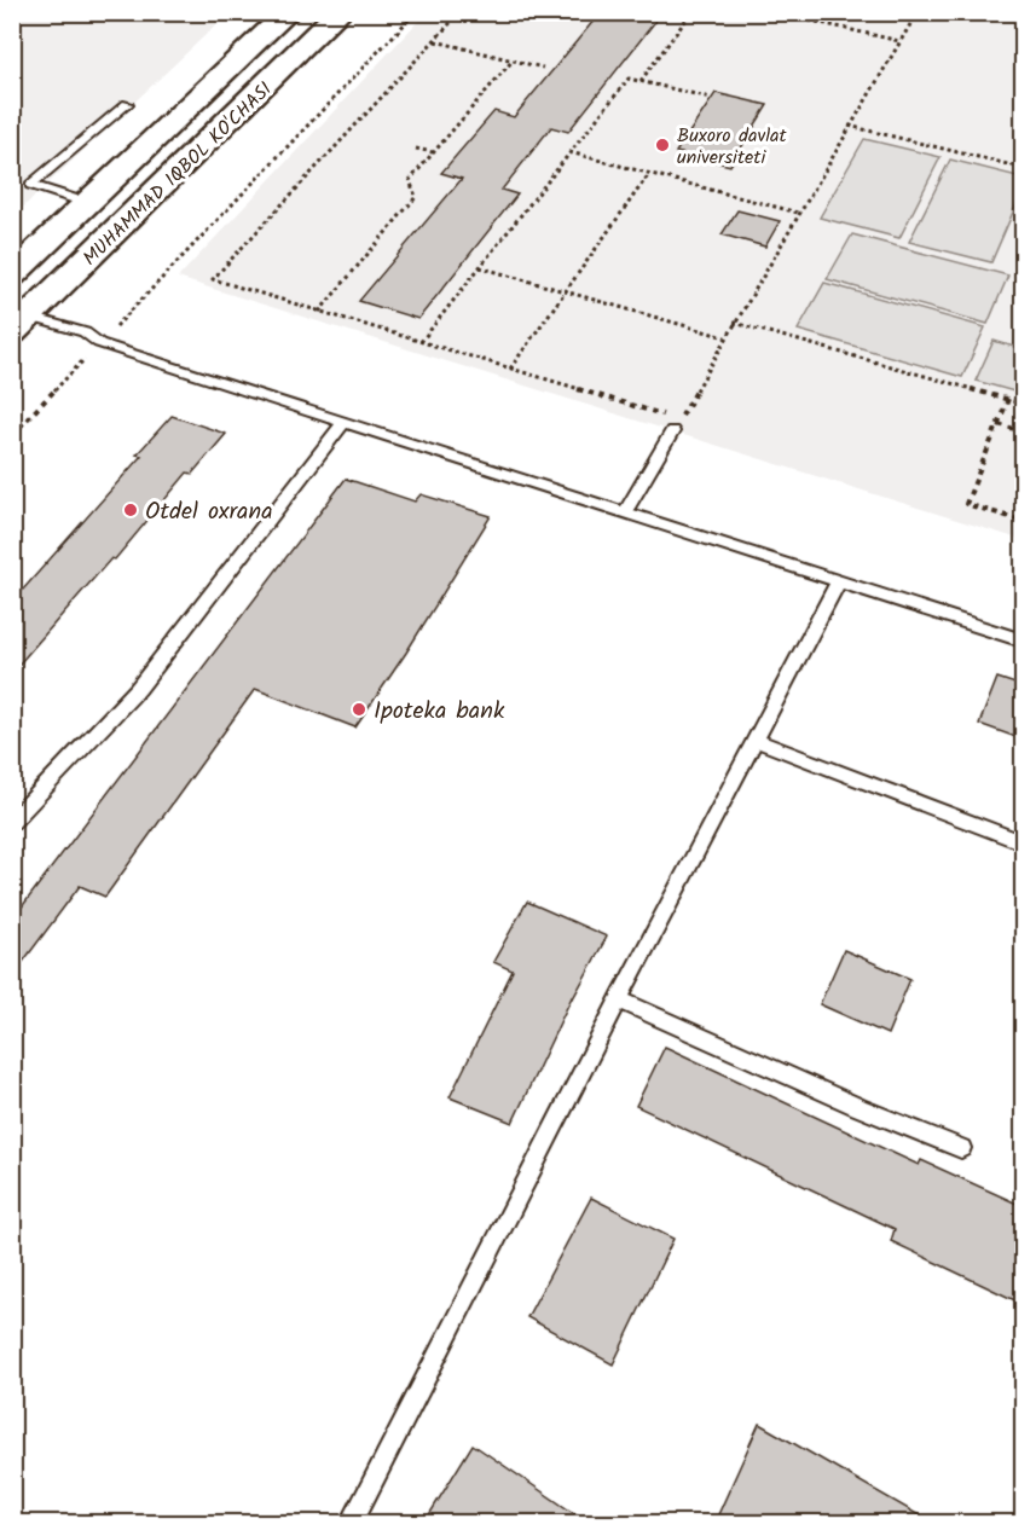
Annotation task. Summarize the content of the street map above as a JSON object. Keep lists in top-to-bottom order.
{
  "streets": {
    "main road": ["MUHAMMAD IQBOL KO'CHASI"]
  },
  "places": ["Buxoro davlat universiteti", "Otdel oxrana", "Ipoteka bank"]
}
